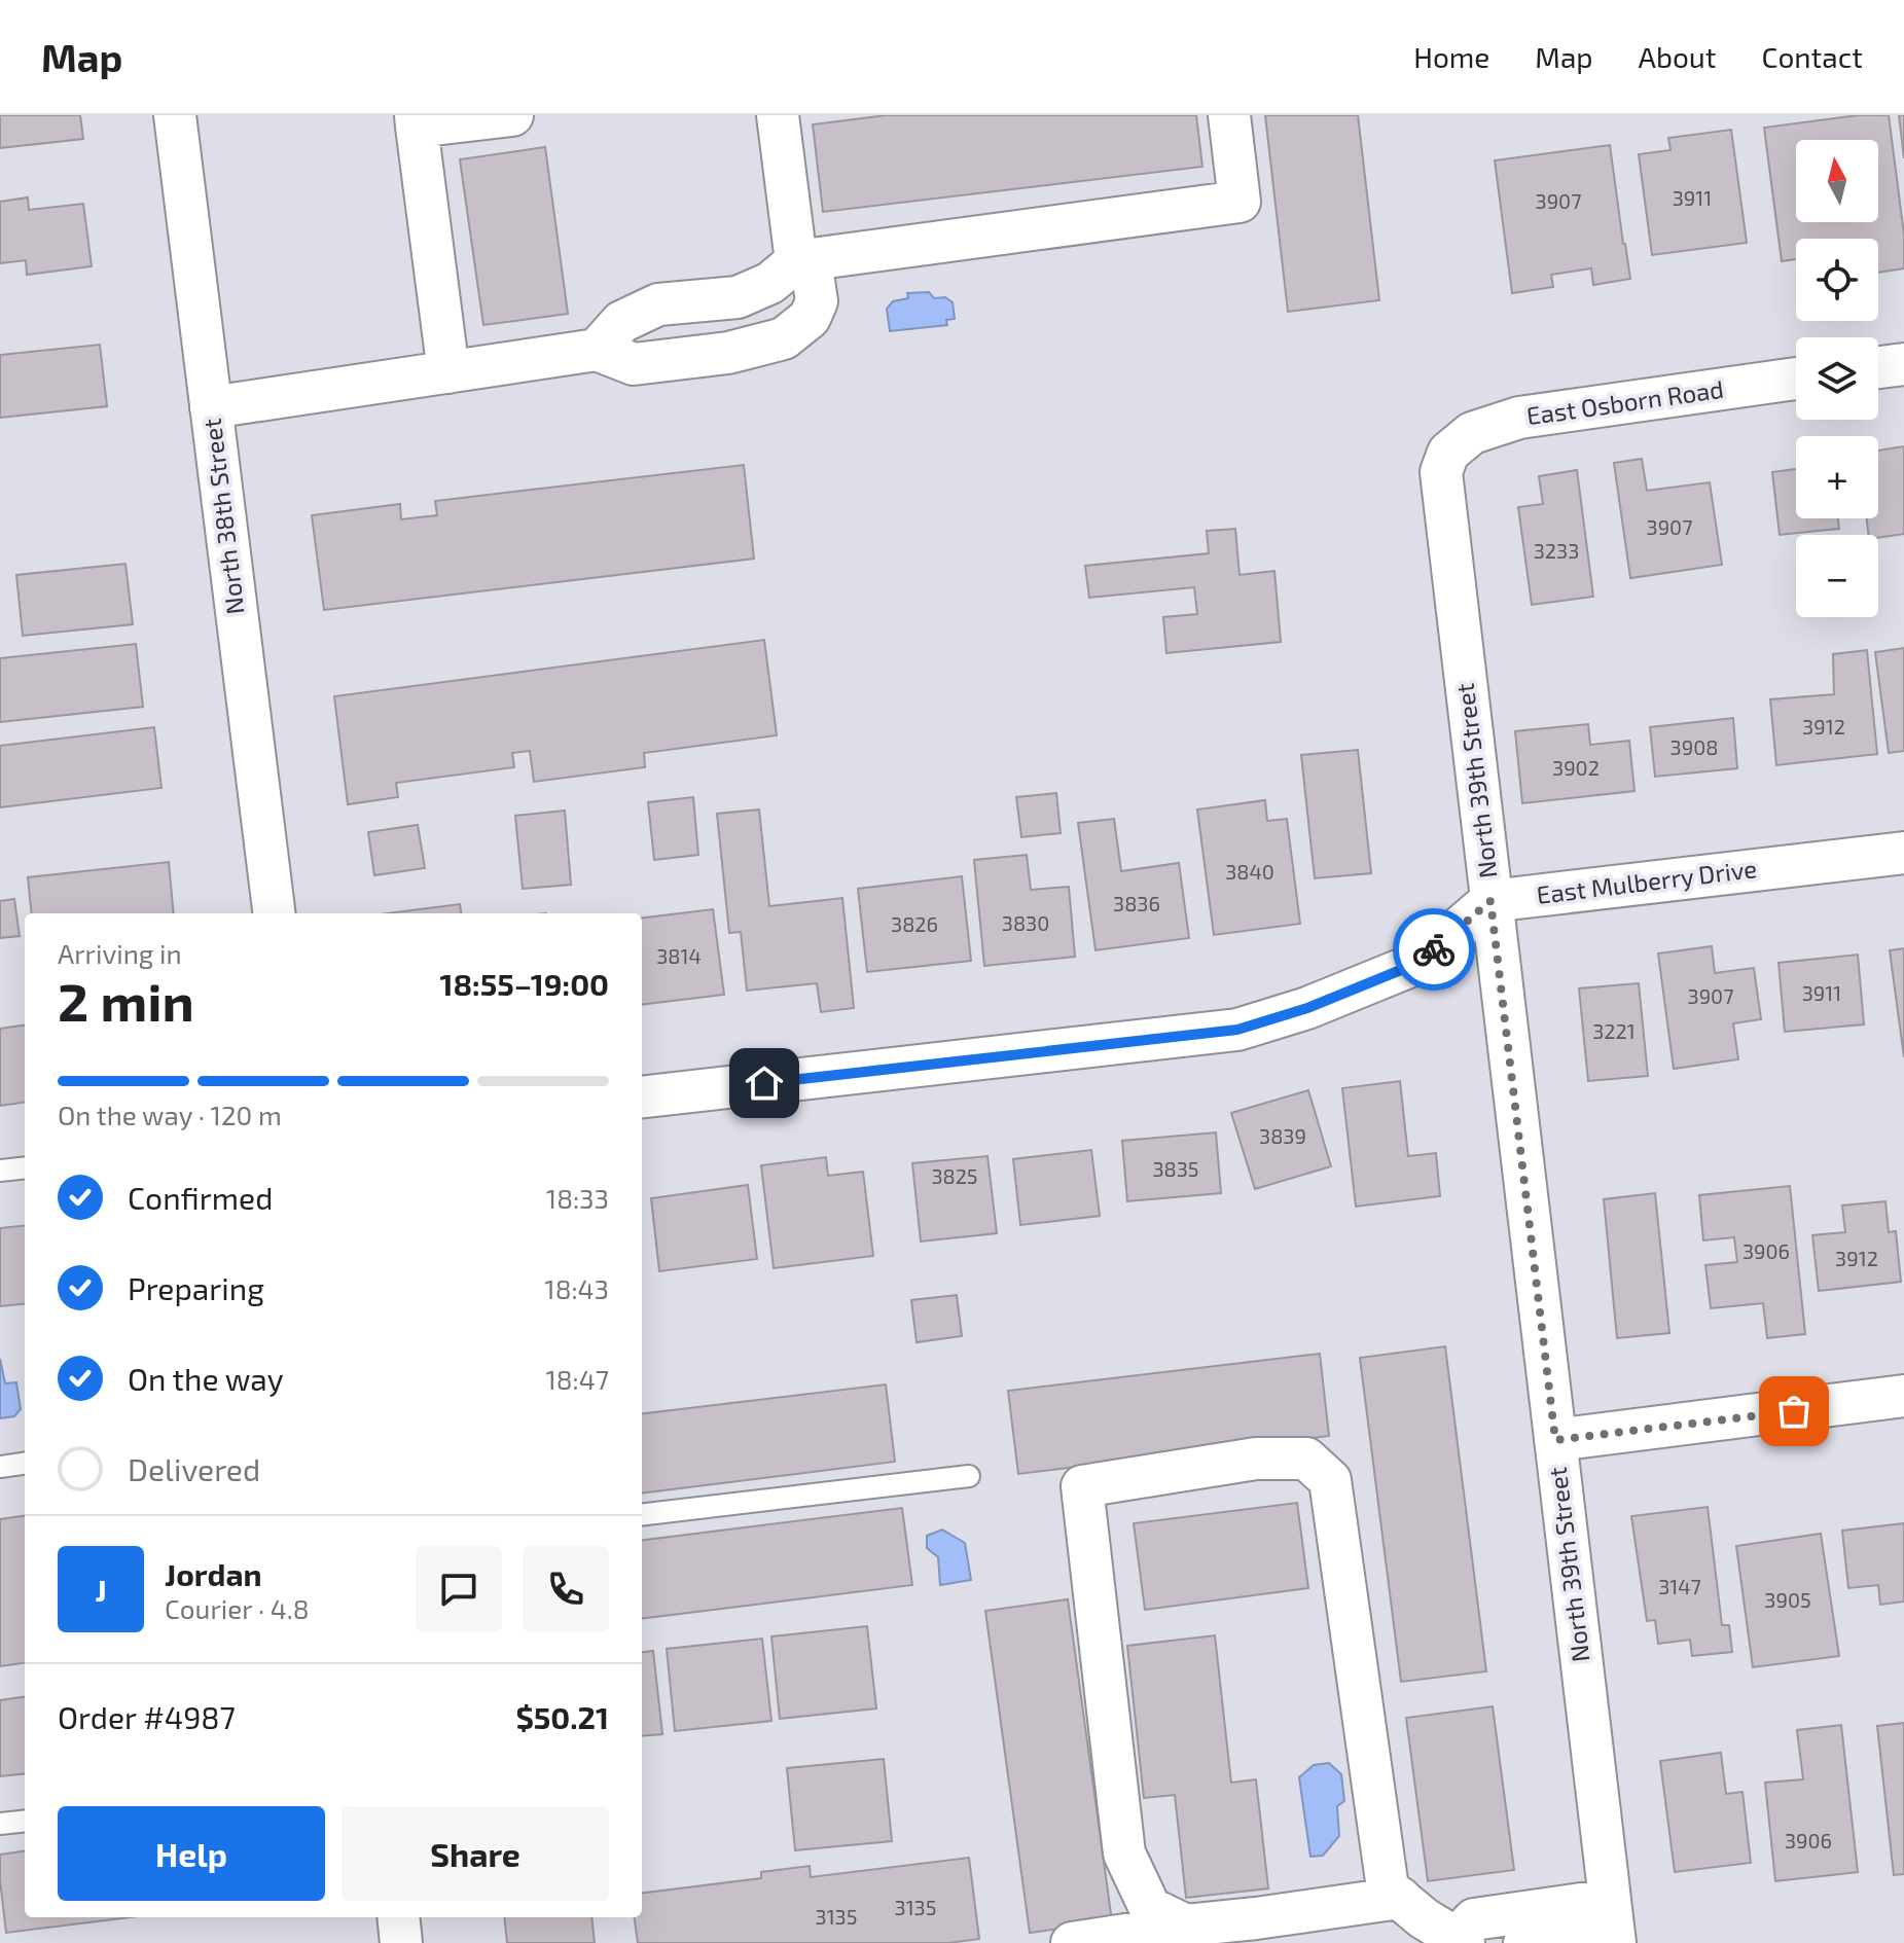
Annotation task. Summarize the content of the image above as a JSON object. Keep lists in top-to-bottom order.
{
  "streets": {
    "street": [
      "East Osborn Road",
      "North 38th Street",
      "North 39th Street",
      "East Mulberry Drive"
    ]
  },
  "crossings": [
    ["East Osborn Road", "North 39th Street"],
    ["North 39th Street", "East Mulberry Drive"]
  ],
  "house_numbers": [
    "3911",
    "3907",
    "3907",
    "3233",
    "3912",
    "3908",
    "3902",
    "3840",
    "3836",
    "3830",
    "3826",
    "3814",
    "3911",
    "3907",
    "3221",
    "3839",
    "3835",
    "3825",
    "3906",
    "3912",
    "3147",
    "3905",
    "3906",
    "3135",
    "3135"
  ],
  "north": "top",
  "page": {
    "header": "Map",
    "nav": [
      "Home",
      "Map",
      "About",
      "Contact"
    ],
    "map_buttons": ["+", "−"],
    "heading": ["2 min", "Arriving in", "18:55–19:00"],
    "panel": [
      "Jordan",
      "Courier · 4.8",
      "Order #4987",
      "$50.21"
    ],
    "bar": "On the way · 120 m",
    "list": [
      ["Confirmed", "18:33"],
      ["Preparing", "18:43"],
      ["On the way", "18:47"],
      "Delivered"
    ],
    "round": "J",
    "buttons": ["Help", "Share"]
  }
}
